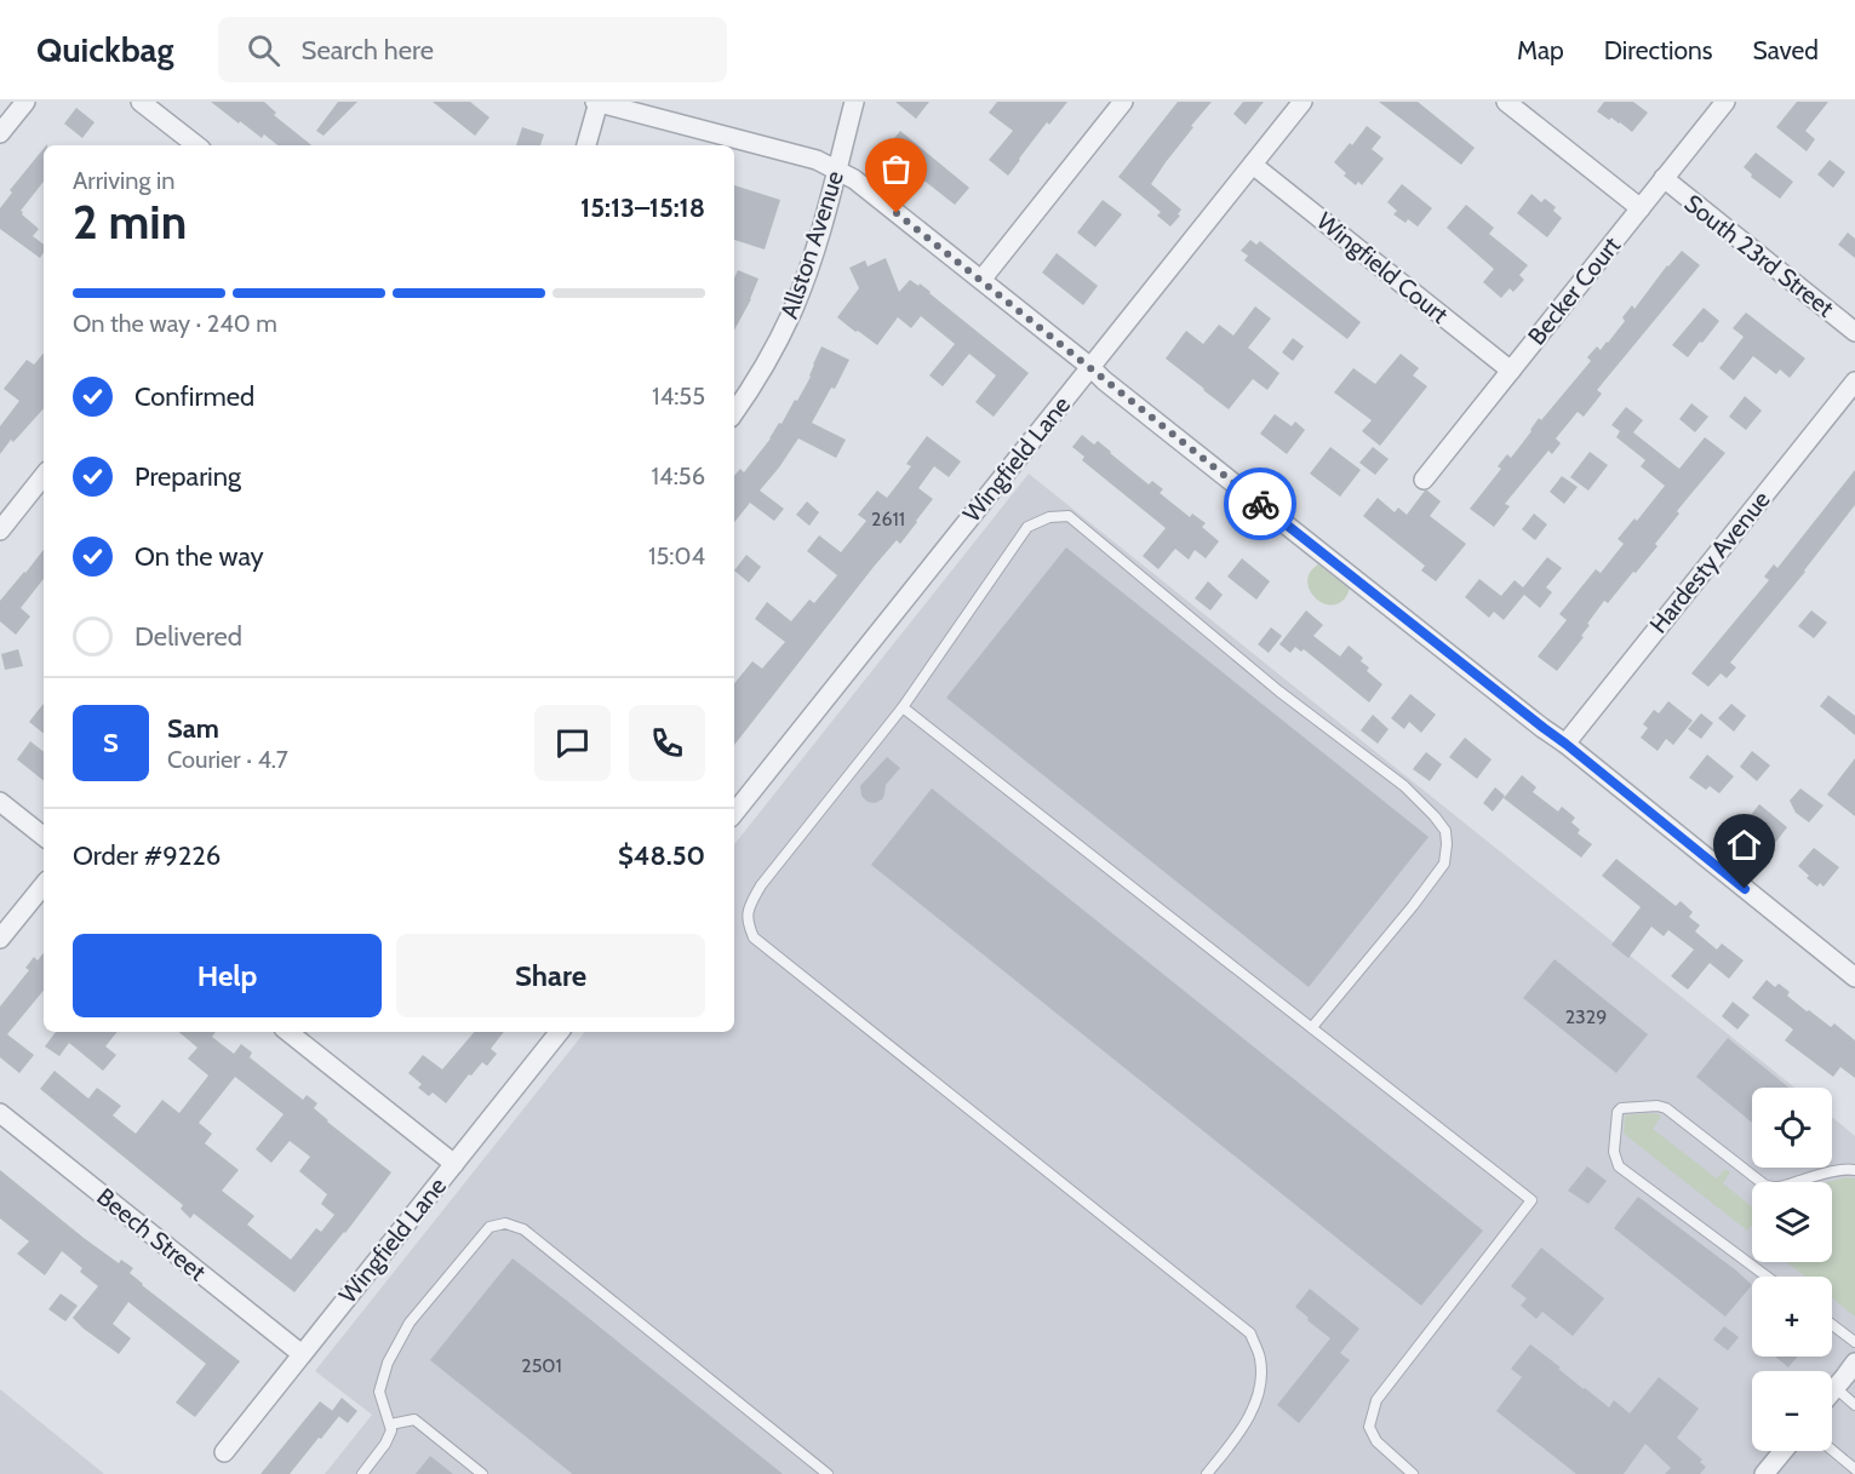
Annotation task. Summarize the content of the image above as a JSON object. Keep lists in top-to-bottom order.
{
  "streets": {
    "street": [
      "Allston Avenue",
      "South 23rd Street",
      "Wingfield Court",
      "Becker Court",
      "Wingfield Lane",
      "Hardesty Avenue",
      "Beech Street"
    ]
  },
  "crossings": [
    ["South 23rd Street", "Becker Court"],
    ["Wingfield Court", "Becker Court"],
    ["Wingfield Court", "Wingfield Lane"],
    ["Wingfield Lane", "Beech Street"]
  ],
  "house_numbers": ["2611", "2329", "2501"],
  "page": {
    "header": "Quickbag",
    "search": "Search here",
    "nav": ["Map", "Directions", "Saved"],
    "heading": ["2 min", "Arriving in", "15:13–15:18"],
    "panel": [
      "Sam",
      "Courier · 4.7",
      "Order #9226",
      "$48.50"
    ],
    "bar": "On the way · 240 m",
    "list": [
      ["Confirmed", "14:55"],
      ["Preparing", "14:56"],
      ["On the way", "15:04"],
      "Delivered"
    ],
    "round": "S",
    "buttons": ["Help", "Share"],
    "map_buttons": ["+", "−"]
  }
}
